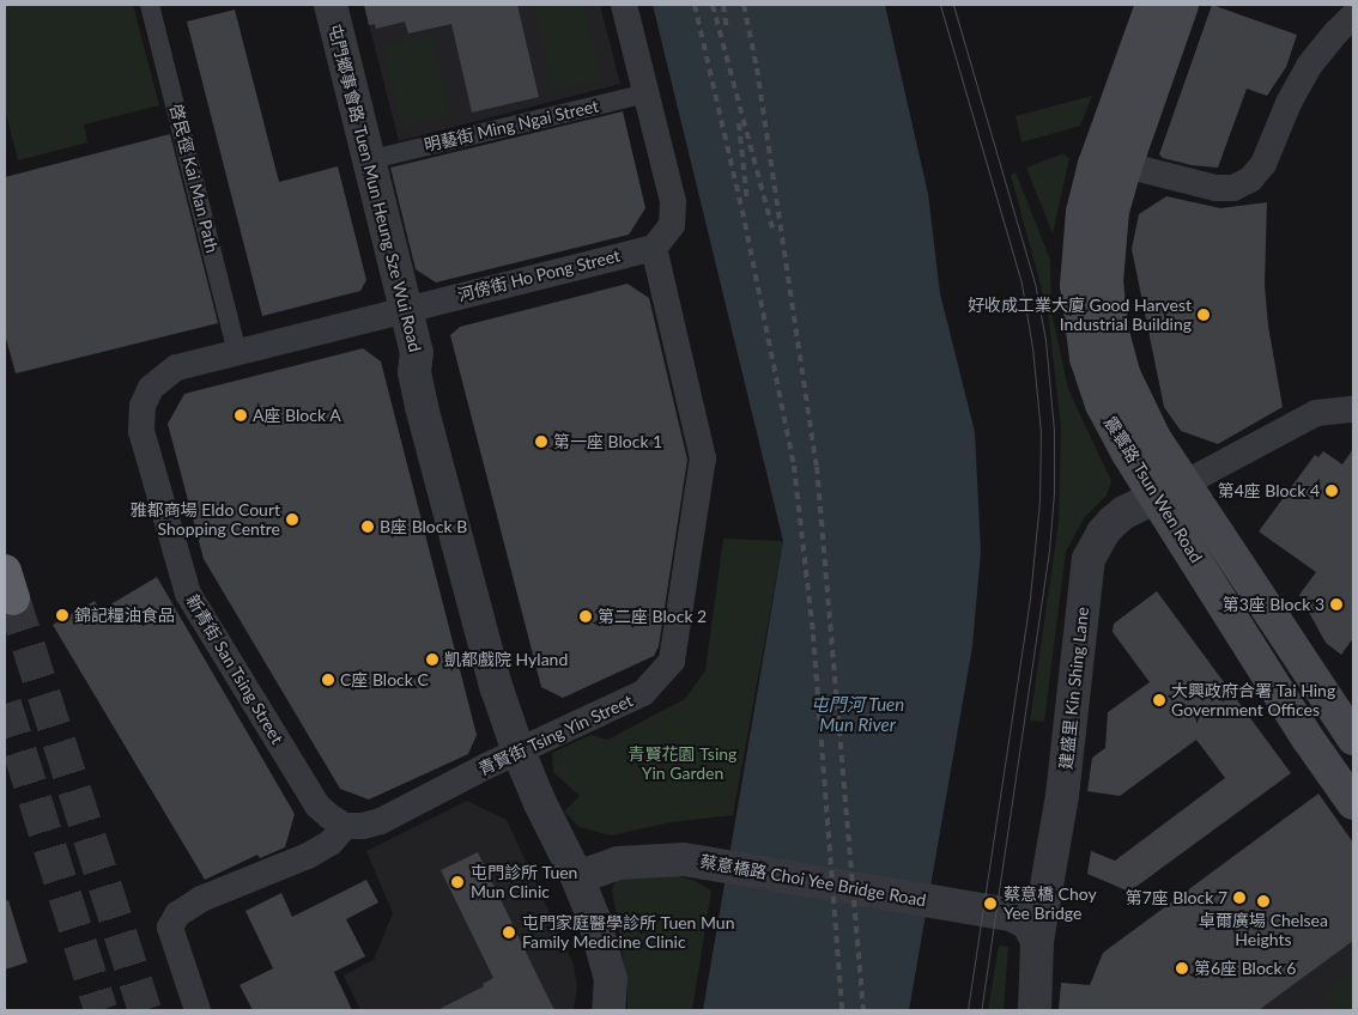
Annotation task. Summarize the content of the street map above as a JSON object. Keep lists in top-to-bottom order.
{
  "streets": {
    "main road": ["震寰路 Tsun Wen Road"],
    "street": [
      "明藝街 Ming Ngai Street",
      "啓民徑 Kai Man Path",
      "屯門鄉事會路 Tuen Mun Heung Sze Wui Road",
      "河傍街 Ho Pong Street",
      "新青街 San Tsing Street",
      "建盛里 Kin Shing Lane",
      "青賢街 Tsing Yin Street",
      "蔡意橋路 Choi Yee Bridge Road"
    ]
  },
  "crossings": [
    ["啓民徑 Kai Man Path", "河傍街 Ho Pong Street"],
    ["屯門鄉事會路 Tuen Mun Heung Sze Wui Road", "河傍街 Ho Pong Street"],
    ["屯門鄉事會路 Tuen Mun Heung Sze Wui Road", "青賢街 Tsing Yin Street"],
    ["屯門鄉事會路 Tuen Mun Heung Sze Wui Road", "蔡意橋路 Choi Yee Bridge Road"],
    ["河傍街 Ho Pong Street", "新青街 San Tsing Street"],
    ["河傍街 Ho Pong Street", "青賢街 Tsing Yin Street"],
    ["震寰路 Tsun Wen Road", "建盛里 Kin Shing Lane"],
    ["新青街 San Tsing Street", "青賢街 Tsing Yin Street"],
    ["建盛里 Kin Shing Lane", "蔡意橋路 Choi Yee Bridge Road"]
  ],
  "water": ["屯門河 Tuen Mun River"],
  "parks": ["青賢花園 Tsing Yin Garden"],
  "places": [
    "好收成工業大廈 Good Harvest Industrial Building",
    "A座 Block A",
    "第一座 Block 1",
    "第4座 Block 4",
    "雅都商場 Eldo Court Shopping Centre",
    "B座 Block B",
    "第3座 Block 3",
    "錦記糧油食品",
    "第二座 Block 2",
    "凱都戲院 Hyland",
    "C座 Block C",
    "大興政府合署 Tai Hing Government Offices",
    "屯門診所 Tuen Mun Clinic",
    "第7座 Block 7",
    "卓爾廣場 Chelsea Heights",
    "蔡意橋 Choy Yee Bridge",
    "屯門家庭醫學診所 Tuen Mun Family Medicine Clinic",
    "第6座 Block 6"
  ]
}
